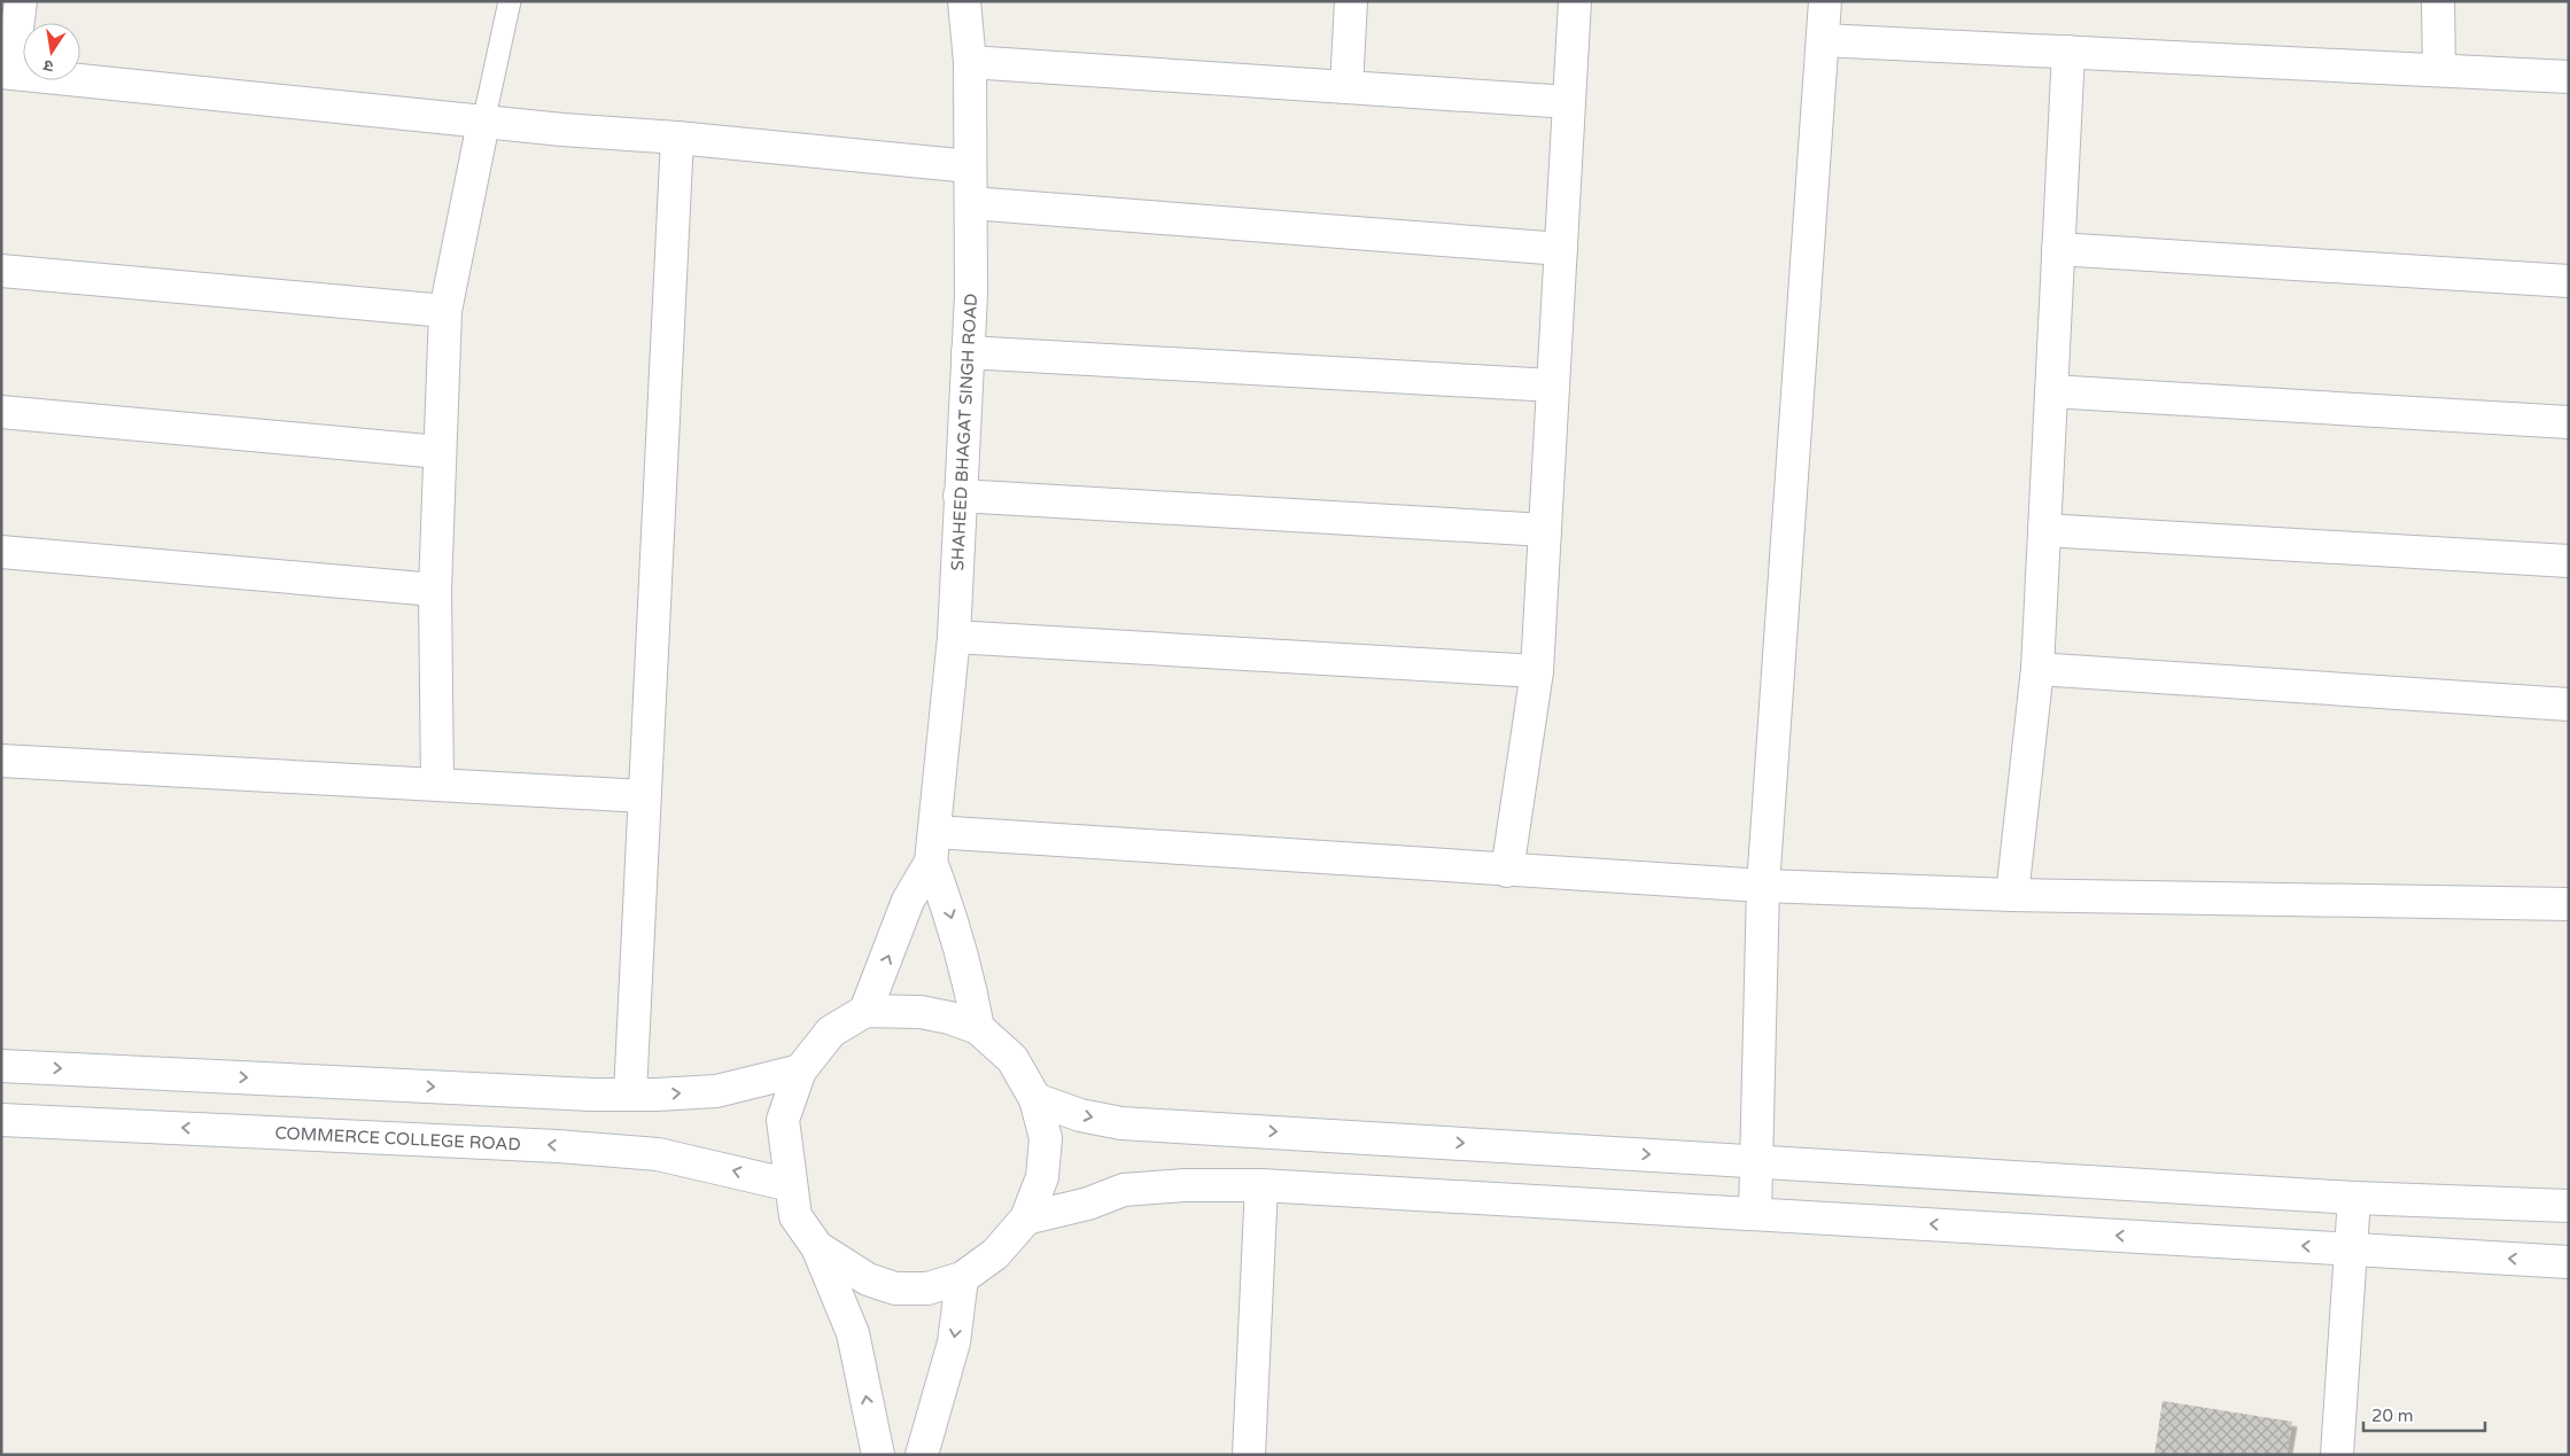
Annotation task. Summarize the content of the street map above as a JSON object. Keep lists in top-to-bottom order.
{
  "streets": {
    "street": ["SHAHEED BHAGAT SINGH ROAD", "COMMERCE COLLEGE ROAD"]
  },
  "scale_bar": "20 m",
  "north": "bottom"
}
